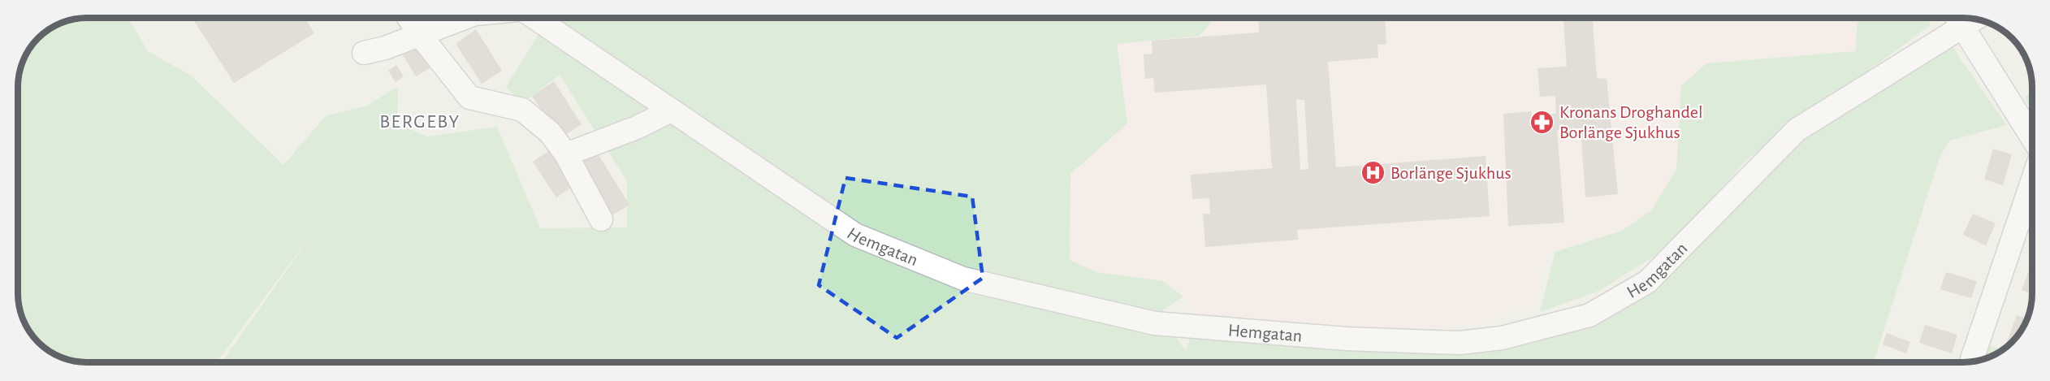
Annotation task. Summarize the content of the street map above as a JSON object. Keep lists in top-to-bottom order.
{
  "streets": {
    "street": ["Hemgatan"]
  },
  "districts": ["BERGEBY"],
  "places": {
    "pharmacy": ["Kronans Droghandel Borlänge Sjukhus"],
    "hospital": ["Borlänge Sjukhus"]
  }
}
